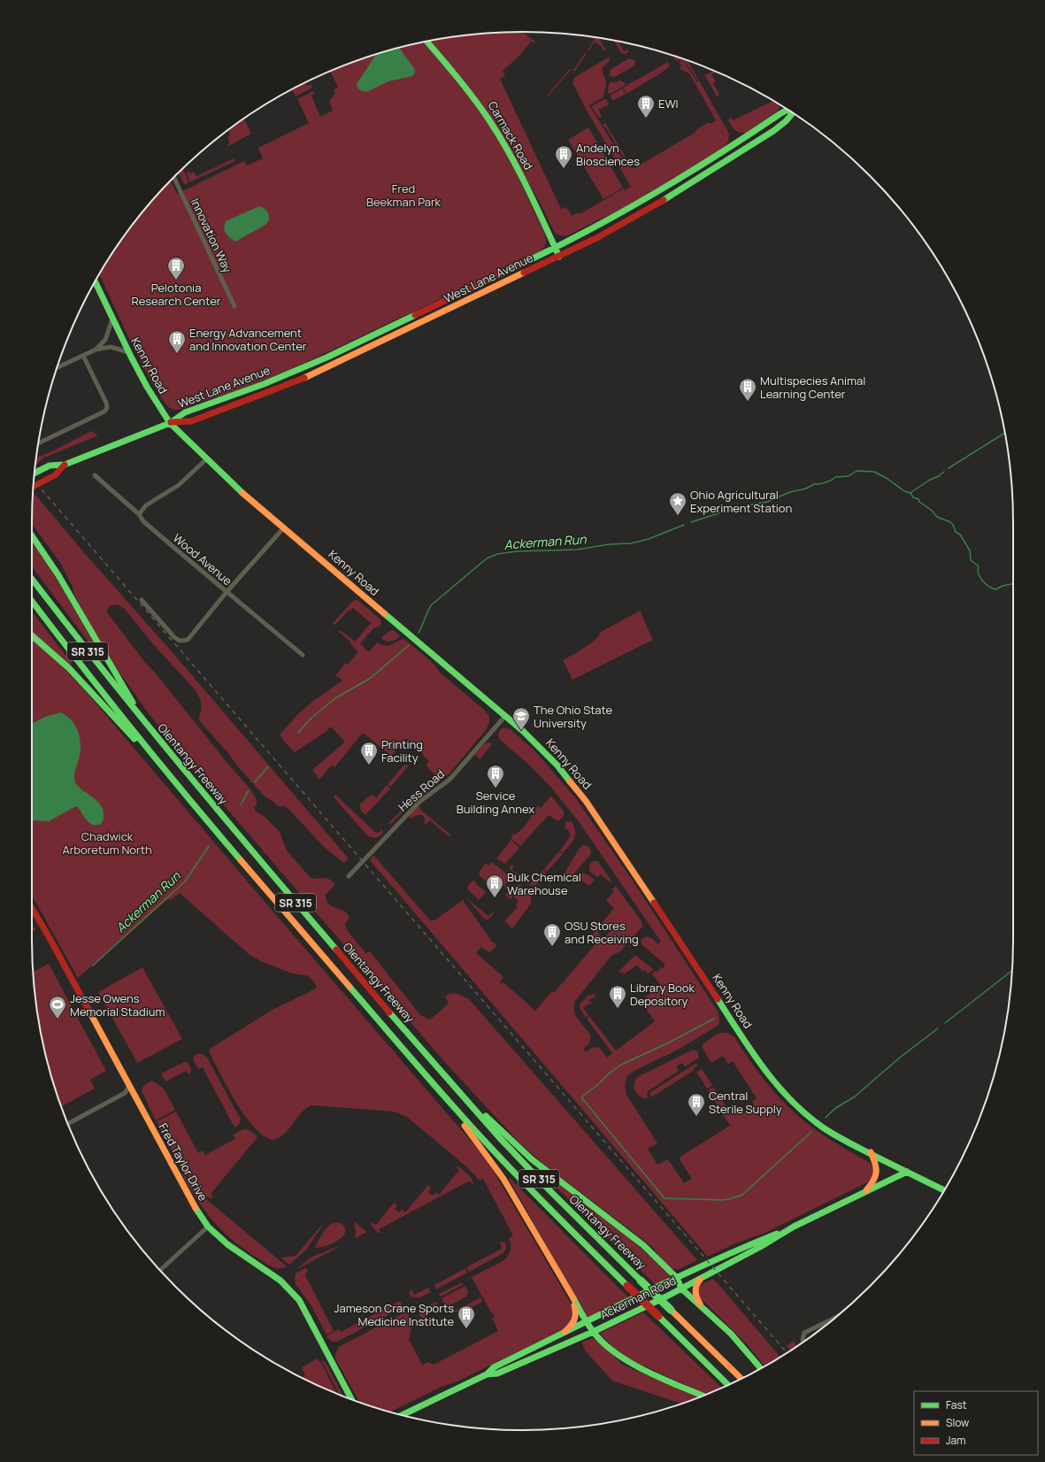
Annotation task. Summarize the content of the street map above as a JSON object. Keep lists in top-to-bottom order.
{
  "streets": {
    "main road": [
      "Carmack Road",
      "West Lane Avenue",
      "Kenny Road",
      "SR 315",
      "Olentangy Freeway",
      "Fred Taylor Drive",
      "Ackerman Road"
    ],
    "street": ["Innovation Way", "Wood Avenue", "Hess Road"]
  },
  "crossings": [
    ["Carmack Road", "West Lane Avenue"],
    ["West Lane Avenue", "Kenny Road"],
    ["Kenny Road", "Hess Road"],
    ["Kenny Road", "Ackerman Road"]
  ],
  "water": ["Ackerman Run"],
  "parks": ["Fred Beekman Park", "Chadwick Arboretum North"],
  "places": {
    "building": [
      "EWI",
      "Andelyn Biosciences",
      "Pelotonia Research Center",
      "Energy Advancement and Innovation Center",
      "Multispecies Animal Learning Center",
      "Printing Facility",
      "Service Building Annex",
      "Bulk Chemical Warehouse",
      "OSU Stores and Receiving",
      "Library Book Depository",
      "Central Sterile Supply",
      "Jameson Crane Sports Medicine Institute"
    ],
    "place": ["Ohio Agricultural Experiment Station"],
    "school or university": ["The Ohio State University"],
    "sports": ["Jesse Owens Memorial Stadium"]
  },
  "legend": ["Fast", "Slow", "Jam"]
}
